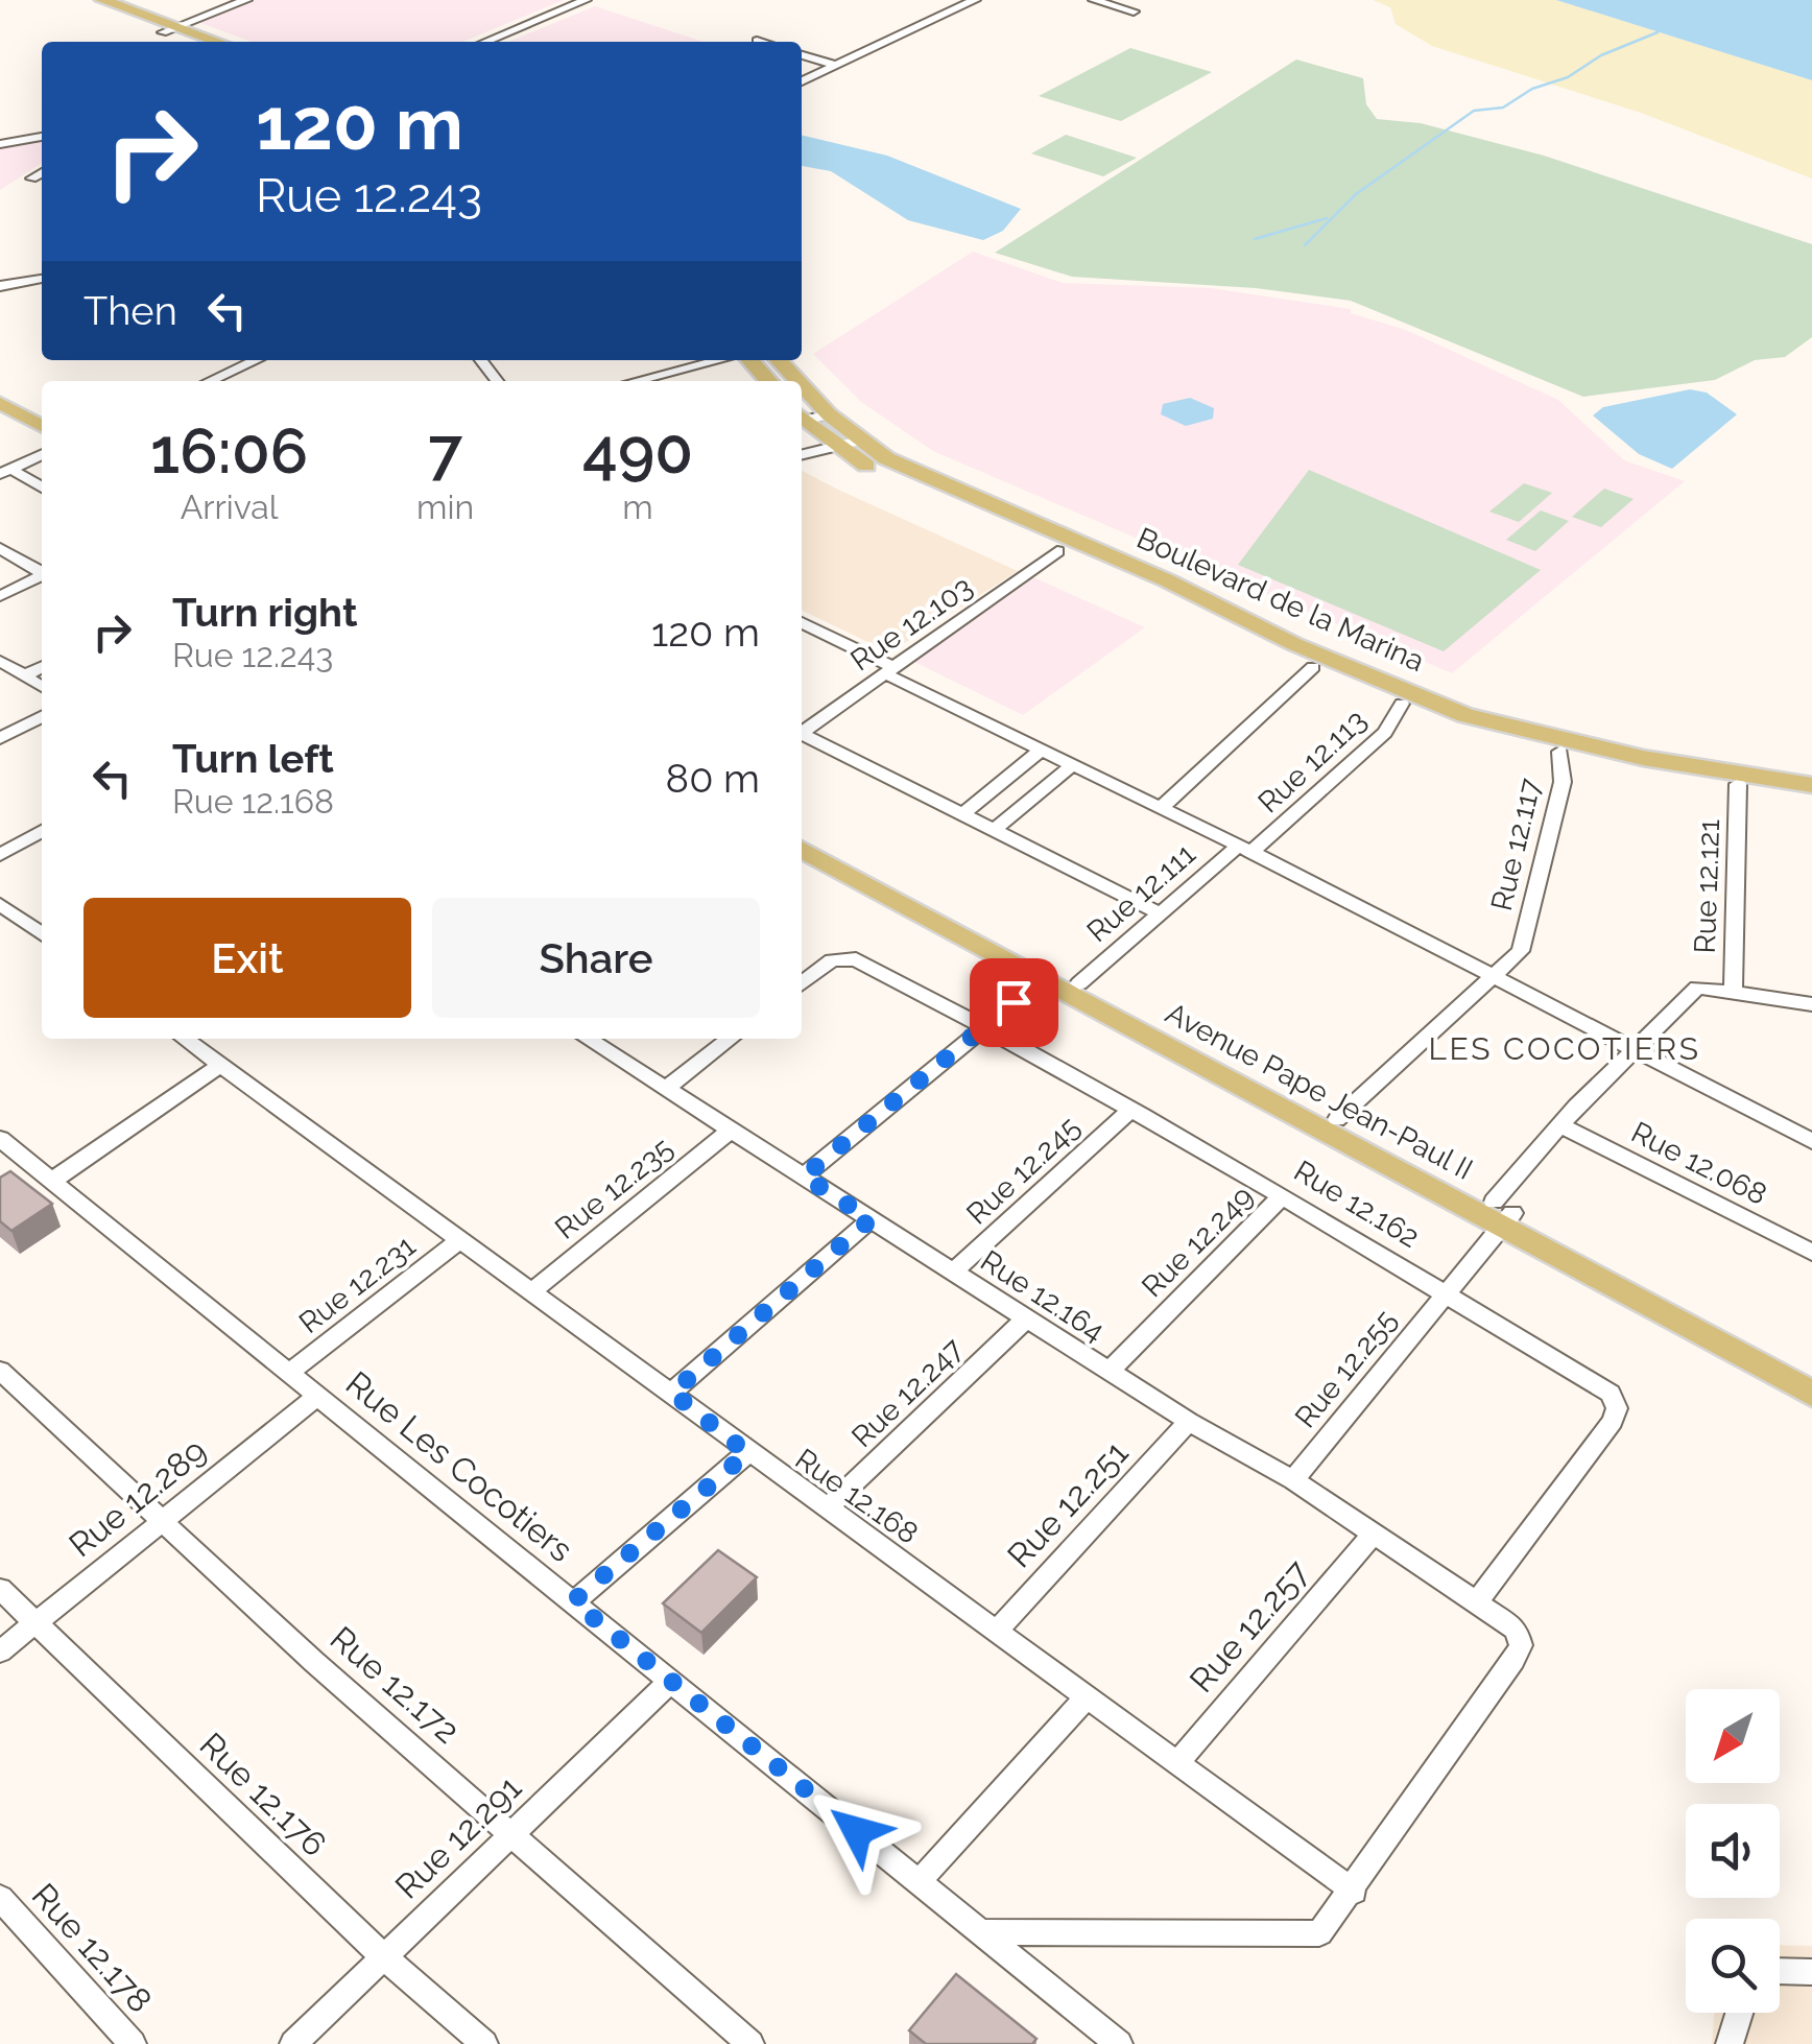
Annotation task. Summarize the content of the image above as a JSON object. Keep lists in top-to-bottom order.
{
  "streets": {
    "main road": ["Boulevard de la Marina", "Avenue Pape Jean-Paul II"],
    "street": [
      "Rue 12.103",
      "Rue 12.113",
      "Rue 12.117",
      "Rue 12.121",
      "Rue 12.111",
      "Rue 12.068",
      "Rue 12.245",
      "Rue 12.235",
      "Rue 12.162",
      "Rue 12.249",
      "Rue 12.231",
      "Rue 12.164",
      "Rue 12.255",
      "Rue 12.247",
      "Rue Les Cocotiers",
      "Rue 12.168",
      "Rue 12.289",
      "Rue 12.251",
      "Rue 12.257",
      "Rue 12.172",
      "Rue 12.176",
      "Rue 12.291",
      "Rue 12.178"
    ]
  },
  "crossings": [
    ["Boulevard de la Marina", "Rue 12.103"],
    ["Boulevard de la Marina", "Rue 12.113"],
    ["Boulevard de la Marina", "Rue 12.117"],
    ["Boulevard de la Marina", "Rue 12.121"],
    ["Rue 12.113", "Rue 12.111"],
    ["Rue 12.121", "Rue 12.255"],
    ["Rue 12.111", "Avenue Pape Jean-Paul II"],
    ["Avenue Pape Jean-Paul II", "Rue 12.255"],
    ["Rue 12.068", "Rue 12.255"],
    ["Rue 12.245", "Rue 12.162"],
    ["Rue 12.245", "Rue 12.164"],
    ["Rue 12.235", "Rue 12.164"],
    ["Rue 12.235", "Rue 12.168"],
    ["Rue 12.162", "Rue 12.249"],
    ["Rue 12.162", "Rue 12.164"],
    ["Rue 12.162", "Rue 12.255"],
    ["Rue 12.249", "Rue 12.164"],
    ["Rue 12.231", "Rue Les Cocotiers"],
    ["Rue 12.231", "Rue 12.168"],
    ["Rue 12.164", "Rue 12.255"],
    ["Rue 12.164", "Rue 12.247"],
    ["Rue 12.164", "Rue Les Cocotiers"],
    ["Rue 12.164", "Rue 12.168"],
    ["Rue 12.164", "Rue 12.251"],
    ["Rue 12.164", "Rue 12.257"],
    ["Rue 12.247", "Rue 12.168"],
    ["Rue Les Cocotiers", "Rue 12.289"],
    ["Rue Les Cocotiers", "Rue 12.291"],
    ["Rue 12.168", "Rue 12.251"],
    ["Rue 12.168", "Rue 12.257"],
    ["Rue 12.289", "Rue 12.172"],
    ["Rue 12.289", "Rue 12.176"],
    ["Rue 12.172", "Rue 12.291"],
    ["Rue 12.176", "Rue 12.291"]
  ],
  "districts": ["LES COCOTIERS"],
  "north": "bottom left",
  "page": {
    "turn": ["120 m", "Rue 12.243"],
    "then": "Then",
    "eta": [
      "16:06",
      "Arrival",
      "7",
      "min",
      "490",
      "m"
    ],
    "list": [
      {
        "name": "Turn right",
        "note": "Rue 12.243",
        "value": "120 m"
      },
      {
        "name": "Turn left",
        "note": "Rue 12.168",
        "value": "80 m"
      }
    ],
    "buttons": ["Exit", "Share"]
  }
}
